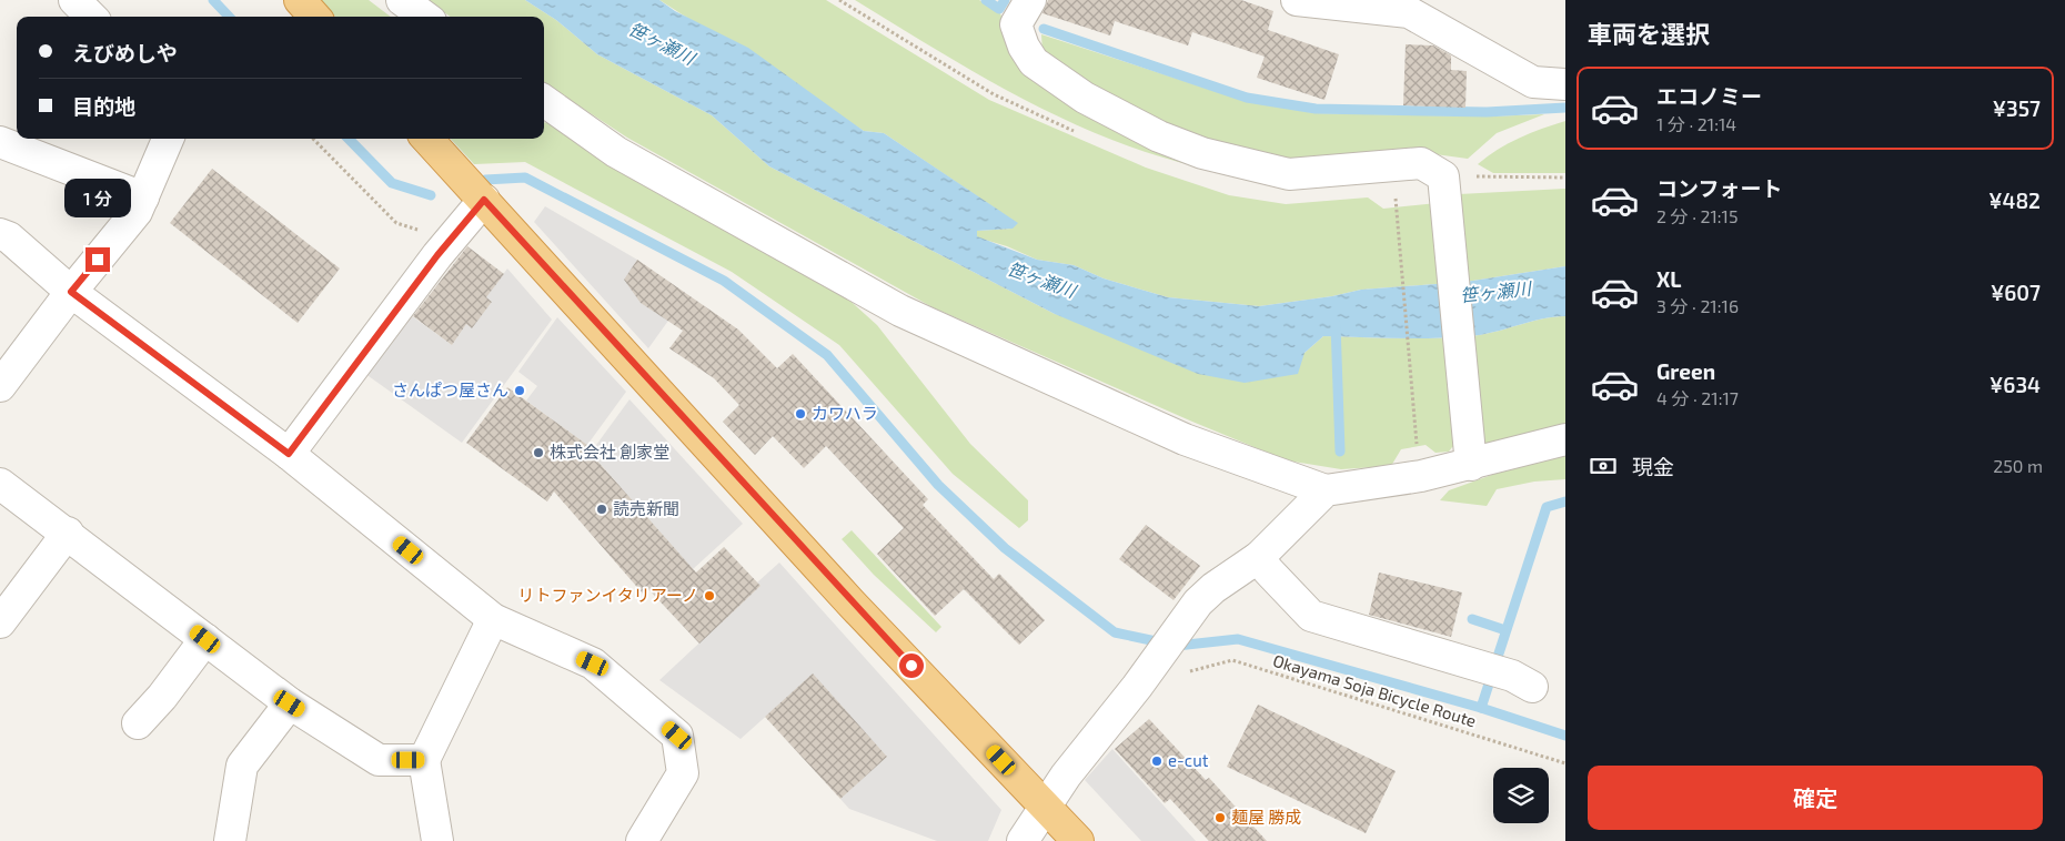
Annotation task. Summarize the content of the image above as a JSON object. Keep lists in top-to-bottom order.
{
  "streets": {
    "path": ["Okayama Soja Bicycle Route"]
  },
  "water": ["笹ヶ瀬川"],
  "places": [
    "さんぱつ屋さん",
    "カワハラ",
    "株式会社 創家堂",
    "読売新聞",
    "リトファンイタリアーノ",
    "e-cut",
    "麺屋 勝成"
  ],
  "page": {
    "heading": "車両を選択",
    "banner": ["えびめしや", "目的地"],
    "list": [
      {
        "name": "エコノミー",
        "note": "1 分 · 21:14",
        "value": "¥357"
      },
      {
        "name": "コンフォート",
        "note": "2 分 · 21:15",
        "value": "¥482"
      },
      {
        "name": "XL",
        "note": "3 分 · 21:16",
        "value": "¥607"
      },
      {
        "name": "Green",
        "note": "4 分 · 21:17",
        "value": "¥634"
      }
    ],
    "bubble": "1 分",
    "pay": ["現金", "250 m"],
    "buttons": "確定"
  }
}
